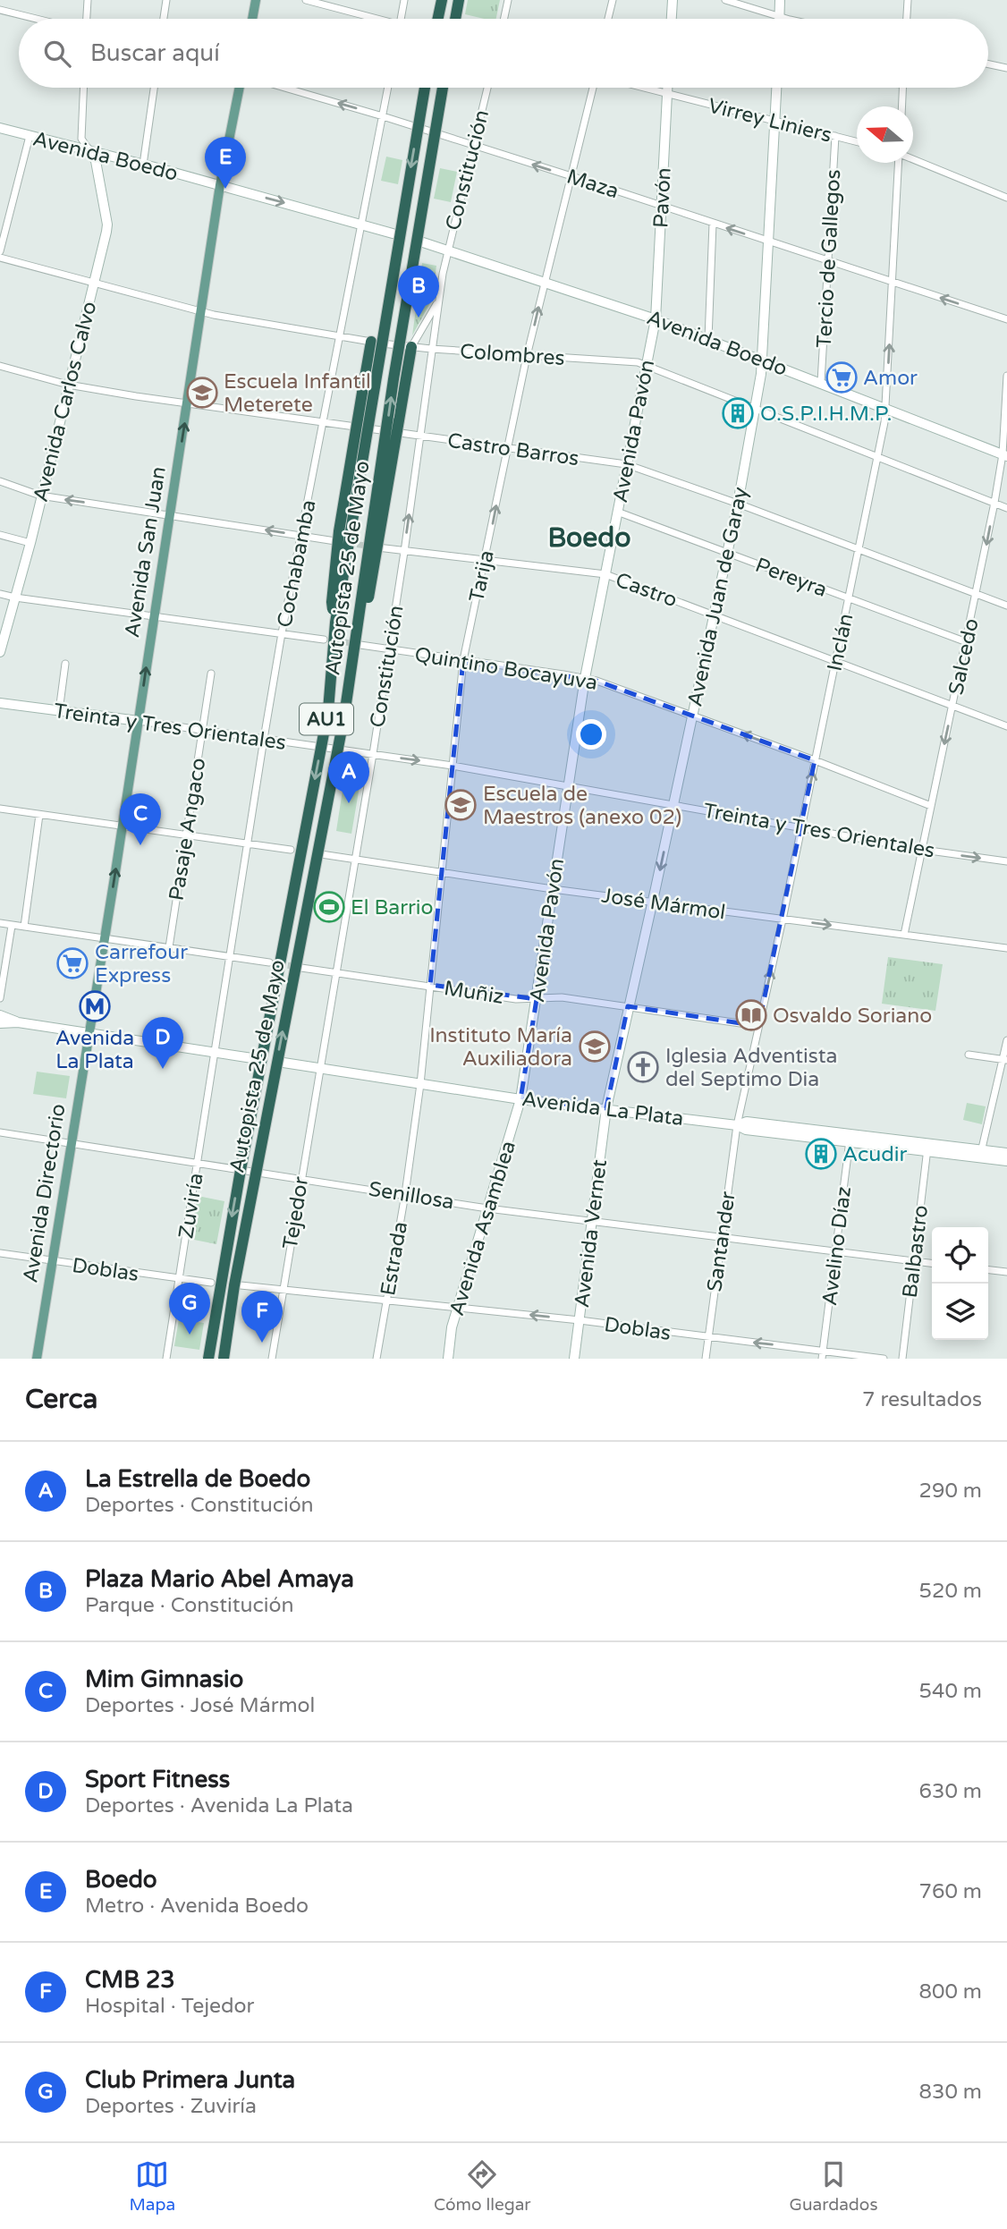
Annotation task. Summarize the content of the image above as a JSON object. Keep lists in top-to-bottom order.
{
  "streets": {
    "highway": ["Autopista 25 de Mayo", "AU1"],
    "main road": [
      "Avenida Boedo",
      "Pavón",
      "Avenida Carlos Calvo",
      "Avenida Pavón",
      "Avenida San Juan",
      "Avenida Juan de Garay",
      "Treinta y Tres Orientales",
      "Avenida La Plata",
      "Avenida Directorio",
      "Avenida Asamblea",
      "Avenida Vernet"
    ],
    "street": [
      "Virrey Liniers",
      "Constitución",
      "Maza",
      "Tercio de Gallegos",
      "Colombres",
      "Castro Barros",
      "Cochabamba",
      "Tarija",
      "Pereyra",
      "Castro",
      "Inclán",
      "Salcedo",
      "Quintino Bocayuva",
      "Pasaje Angaco",
      "José Mármol",
      "Muñiz",
      "Senillosa",
      "Zuviría",
      "Tejedor",
      "Santander",
      "Avelino Díaz",
      "Balbastro",
      "Estrada",
      "Doblas"
    ]
  },
  "crossings": [
    ["Virrey Liniers", "Pavón"],
    ["Virrey Liniers", "Tercio de Gallegos"],
    ["Virrey Liniers", "Avenida Juan de Garay"],
    ["Avenida Boedo", "Constitución"],
    ["Avenida Boedo", "Pavón"],
    ["Avenida Boedo", "Tercio de Gallegos"],
    ["Avenida Boedo", "Avenida Carlos Calvo"],
    ["Avenida Boedo", "Avenida Pavón"],
    ["Avenida Boedo", "Avenida San Juan"],
    ["Avenida Boedo", "Cochabamba"],
    ["Avenida Boedo", "Tarija"],
    ["Avenida Boedo", "Avenida Juan de Garay"],
    ["Avenida Boedo", "Inclán"],
    ["Avenida Boedo", "Salcedo"],
    ["Constitución", "Maza"],
    ["Constitución", "Colombres"],
    ["Constitución", "Castro Barros"],
    ["Constitución", "Castro"],
    ["Constitución", "Quintino Bocayuva"],
    ["Constitución", "Treinta y Tres Orientales"],
    ["Constitución", "José Mármol"],
    ["Constitución", "Muñiz"],
    ["Constitución", "Avenida La Plata"],
    ["Constitución", "Tejedor"],
    ["Maza", "Pavón"],
    ["Maza", "Tercio de Gallegos"],
    ["Maza", "Cochabamba"],
    ["Maza", "Tarija"],
    ["Maza", "Avenida Juan de Garay"],
    ["Maza", "Inclán"],
    ["Pavón", "Avenida Pavón"],
    ["Colombres", "Avenida Carlos Calvo"],
    ["Colombres", "Avenida Pavón"],
    ["Colombres", "Avenida San Juan"],
    ["Colombres", "Cochabamba"],
    ["Colombres", "Tarija"],
    ["Colombres", "Avenida Juan de Garay"],
    ["Colombres", "Inclán"],
    ["Colombres", "Salcedo"],
    ["Avenida Carlos Calvo", "Castro Barros"],
    ["Avenida Pavón", "Castro Barros"],
    ["Avenida Pavón", "Pereyra"],
    ["Avenida Pavón", "Castro"],
    ["Avenida Pavón", "Quintino Bocayuva"],
    ["Avenida Pavón", "Treinta y Tres Orientales"],
    ["Avenida Pavón", "José Mármol"],
    ["Avenida Pavón", "Muñiz"],
    ["Avenida Pavón", "Avenida La Plata"],
    ["Avenida Pavón", "Avenida Asamblea"],
    ["Castro Barros", "Avenida San Juan"],
    ["Castro Barros", "Cochabamba"],
    ["Castro Barros", "Tarija"],
    ["Castro Barros", "Avenida Juan de Garay"],
    ["Castro Barros", "Inclán"],
    ["Castro Barros", "Salcedo"],
    ["Avenida San Juan", "Treinta y Tres Orientales"],
    ["Avenida San Juan", "Avenida Directorio"],
    ["Cochabamba", "Treinta y Tres Orientales"],
    ["Cochabamba", "Zuviría"],
    ["Tarija", "Castro"],
    ["Tarija", "Quintino Bocayuva"],
    ["Tarija", "Treinta y Tres Orientales"],
    ["Tarija", "José Mármol"],
    ["Tarija", "Muñiz"],
    ["Tarija", "Avenida La Plata"],
    ["Tarija", "Estrada"],
    ["Pereyra", "Avenida Juan de Garay"],
    ["Pereyra", "Inclán"],
    ["Pereyra", "Salcedo"],
    ["Castro", "Avenida Juan de Garay"],
    ["Castro", "Inclán"],
    ["Castro", "Salcedo"],
    ["Avenida Juan de Garay", "Quintino Bocayuva"],
    ["Avenida Juan de Garay", "Treinta y Tres Orientales"],
    ["Avenida Juan de Garay", "José Mármol"],
    ["Avenida Juan de Garay", "Muñiz"],
    ["Avenida Juan de Garay", "Avenida La Plata"],
    ["Avenida Juan de Garay", "Avenida Vernet"],
    ["Inclán", "Quintino Bocayuva"],
    ["Inclán", "Treinta y Tres Orientales"],
    ["Inclán", "José Mármol"],
    ["Inclán", "Muñiz"],
    ["Inclán", "Avenida La Plata"],
    ["Inclán", "Santander"],
    ["Salcedo", "Quintino Bocayuva"],
    ["Salcedo", "Treinta y Tres Orientales"],
    ["Salcedo", "José Mármol"],
    ["Treinta y Tres Orientales", "Pasaje Angaco"],
    ["Avenida La Plata", "Tejedor"],
    ["Avenida La Plata", "Avenida Asamblea"],
    ["Avenida La Plata", "Avenida Vernet"],
    ["Avenida La Plata", "Santander"],
    ["Avenida La Plata", "Avelino Díaz"],
    ["Avenida La Plata", "Balbastro"],
    ["Avenida La Plata", "Estrada"],
    ["Avenida Directorio", "Senillosa"],
    ["Avenida Directorio", "Doblas"],
    ["Senillosa", "Zuviría"],
    ["Senillosa", "Tejedor"],
    ["Senillosa", "Avenida Asamblea"],
    ["Senillosa", "Avenida Vernet"],
    ["Senillosa", "Santander"],
    ["Senillosa", "Avelino Díaz"],
    ["Senillosa", "Balbastro"],
    ["Senillosa", "Estrada"],
    ["Zuviría", "Doblas"],
    ["Tejedor", "Doblas"],
    ["Avenida Asamblea", "Doblas"],
    ["Avenida Vernet", "Doblas"],
    ["Santander", "Doblas"],
    ["Avelino Díaz", "Doblas"],
    ["Estrada", "Doblas"]
  ],
  "one_way": ["Maza"],
  "districts": ["Boedo"],
  "places": {
    "supermarket": ["Amor", "Carrefour Express"],
    "school or university": ["Escuela Infantil Meterete", "Escuela de Maestros (anexo 02)", "Instituto María Auxiliadora"],
    "building": ["O.S.P.I.H.M.P.", "Acudir"],
    "sports": ["El Barrio"],
    "metro station": ["Avenida La Plata"],
    "library": ["Osvaldo Soriano"],
    "church": ["Iglesia Adventista del Septimo Dia"]
  },
  "north": "left",
  "page": {
    "search": "Buscar aquí",
    "pins": [
      "E",
      "B",
      "A",
      "C",
      "D",
      "G",
      "F"
    ],
    "heading": ["Cerca", "7 resultados"],
    "list": [
      {
        "mark": "A",
        "name": "La Estrella de Boedo",
        "note": "Deportes · Constitución",
        "value": "290 m"
      },
      {
        "mark": "B",
        "name": "Plaza Mario Abel Amaya",
        "note": "Parque · Constitución",
        "value": "520 m"
      },
      {
        "mark": "C",
        "name": "Mim Gimnasio",
        "note": "Deportes · José Mármol",
        "value": "540 m"
      },
      {
        "mark": "D",
        "name": "Sport Fitness",
        "note": "Deportes · Avenida La Plata",
        "value": "630 m"
      },
      {
        "mark": "E",
        "name": "Boedo",
        "note": "Metro · Avenida Boedo",
        "value": "760 m"
      },
      {
        "mark": "F",
        "name": "CMB 23",
        "note": "Hospital · Tejedor",
        "value": "800 m"
      },
      {
        "mark": "G",
        "name": "Club Primera Junta",
        "note": "Deportes · Zuviría",
        "value": "830 m"
      }
    ],
    "nav": ["Mapa", "Cómo llegar", "Guardados"]
  }
}
